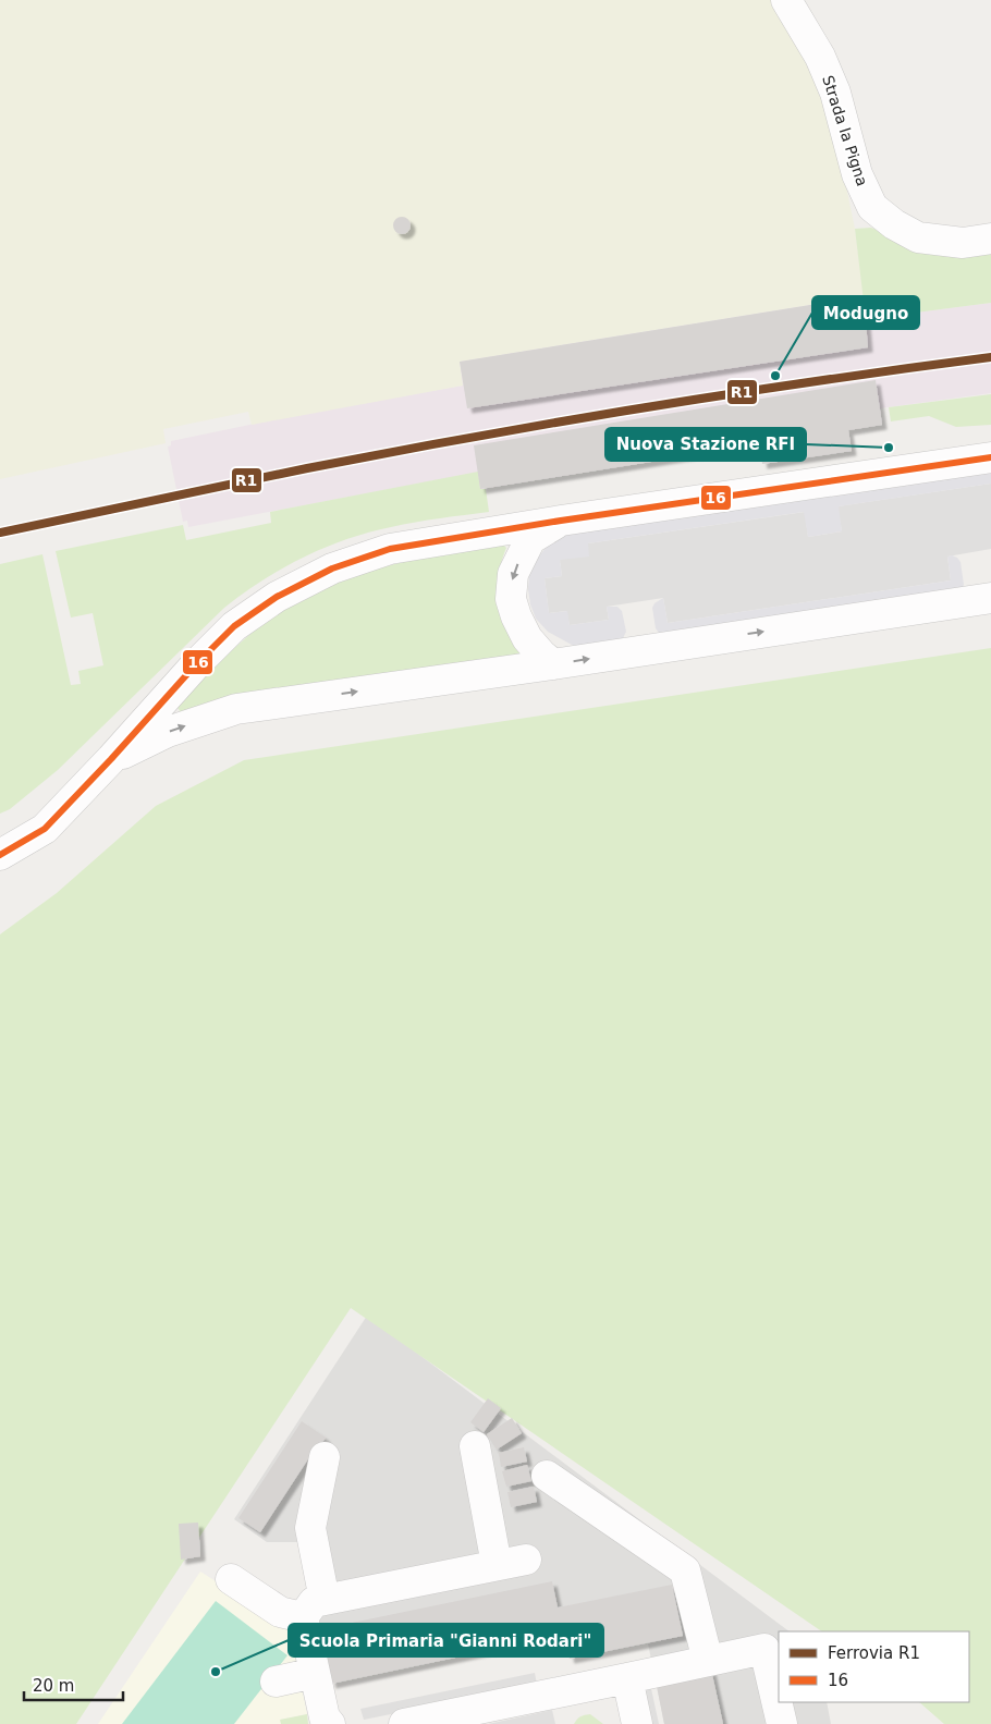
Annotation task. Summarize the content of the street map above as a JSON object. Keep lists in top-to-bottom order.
{
  "streets": {
    "street": ["Strada la Pigna"]
  },
  "places": ["Modugno", "Nuova Stazione RFI", "Scuola Primaria \"Gianni Rodari\""],
  "lines": ["rail line R1", "transit line 16"],
  "legend": ["Ferrovia R1", "16"],
  "scale_bar": "20 m"
}
